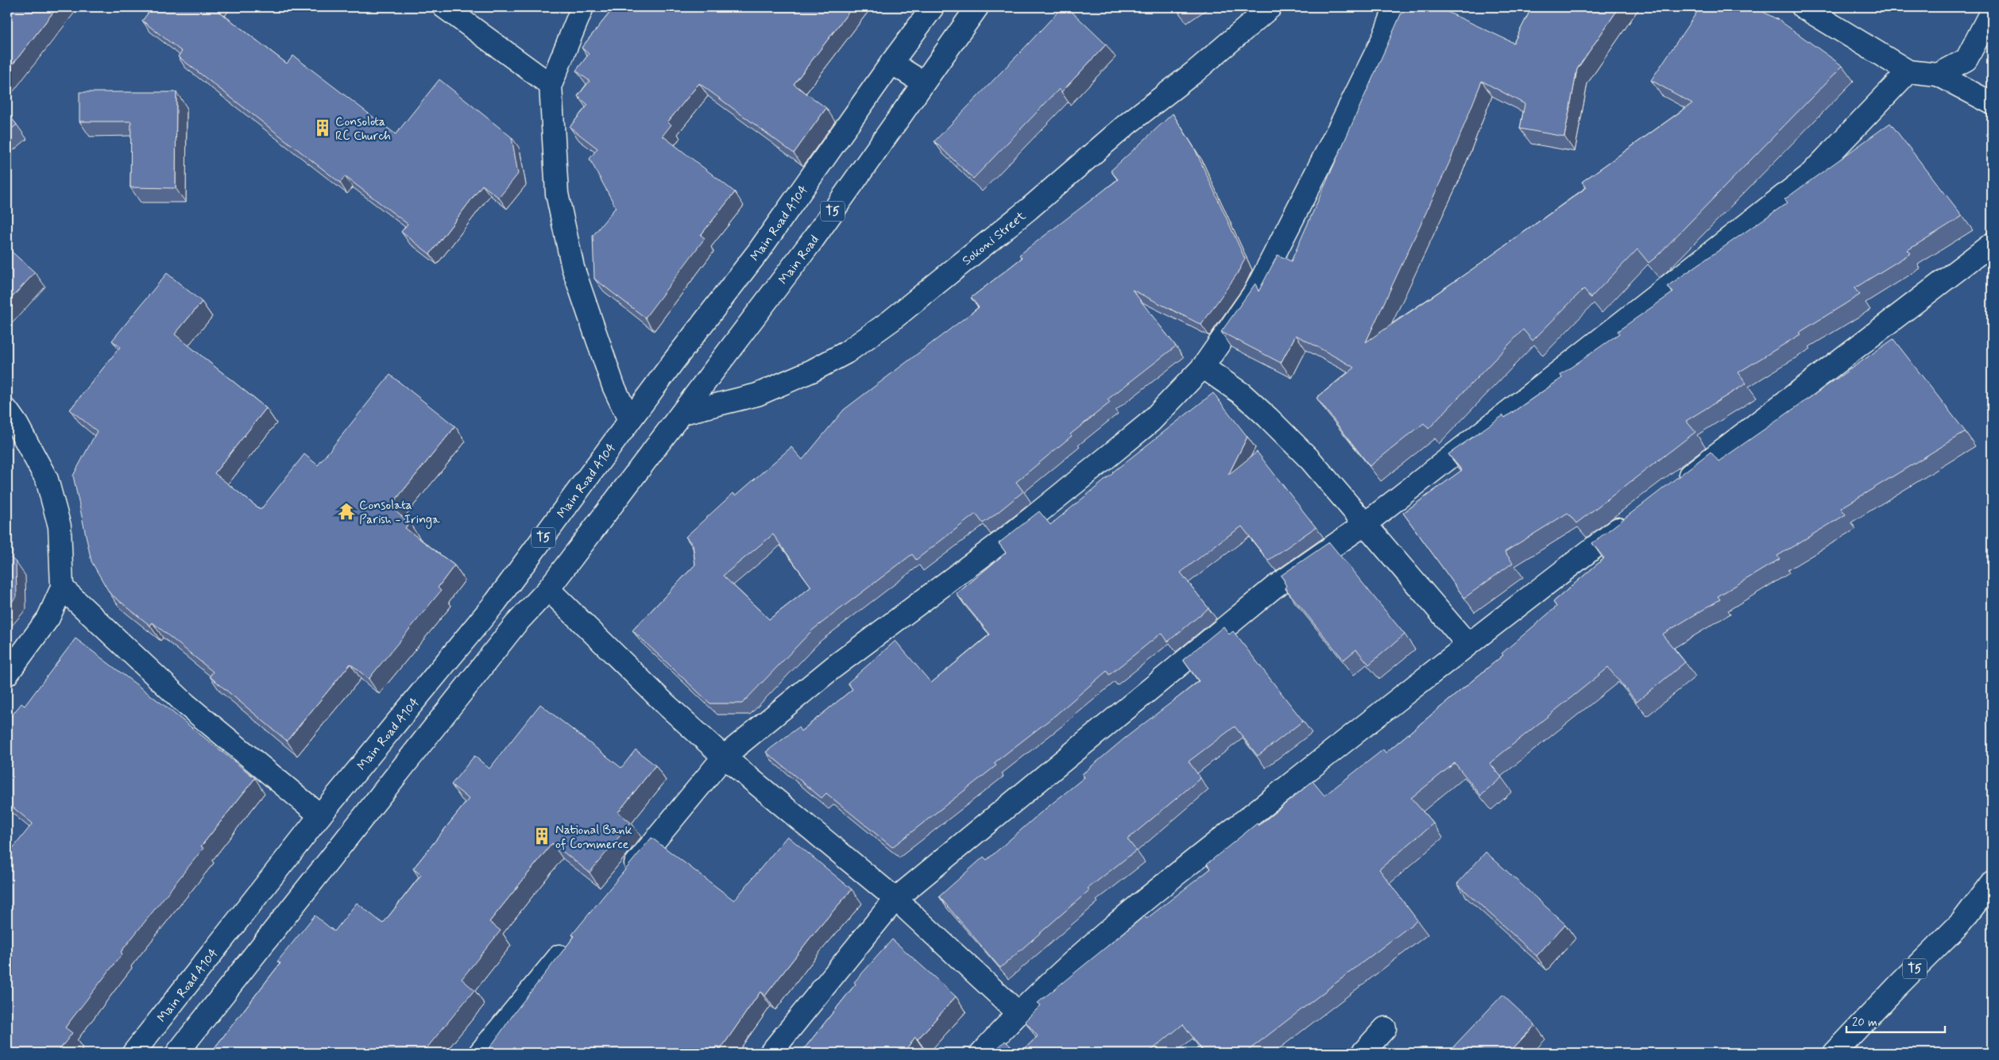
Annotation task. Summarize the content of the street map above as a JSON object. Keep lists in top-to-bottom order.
{
  "streets": {
    "main road": [
      "T5",
      "Main Road A104",
      "Sokoni Street",
      "Main Road"
    ]
  },
  "crossings": [
    ["T5", "Sokoni Street"],
    ["T5", "Main Road"],
    ["Sokoni Street", "Main Road"]
  ],
  "places": {
    "building": ["Consolota RC Church", "National Bank of Commerce"],
    "temple": ["Consolata Parish - Iringa"]
  },
  "scale_bar": "20 m"
}
